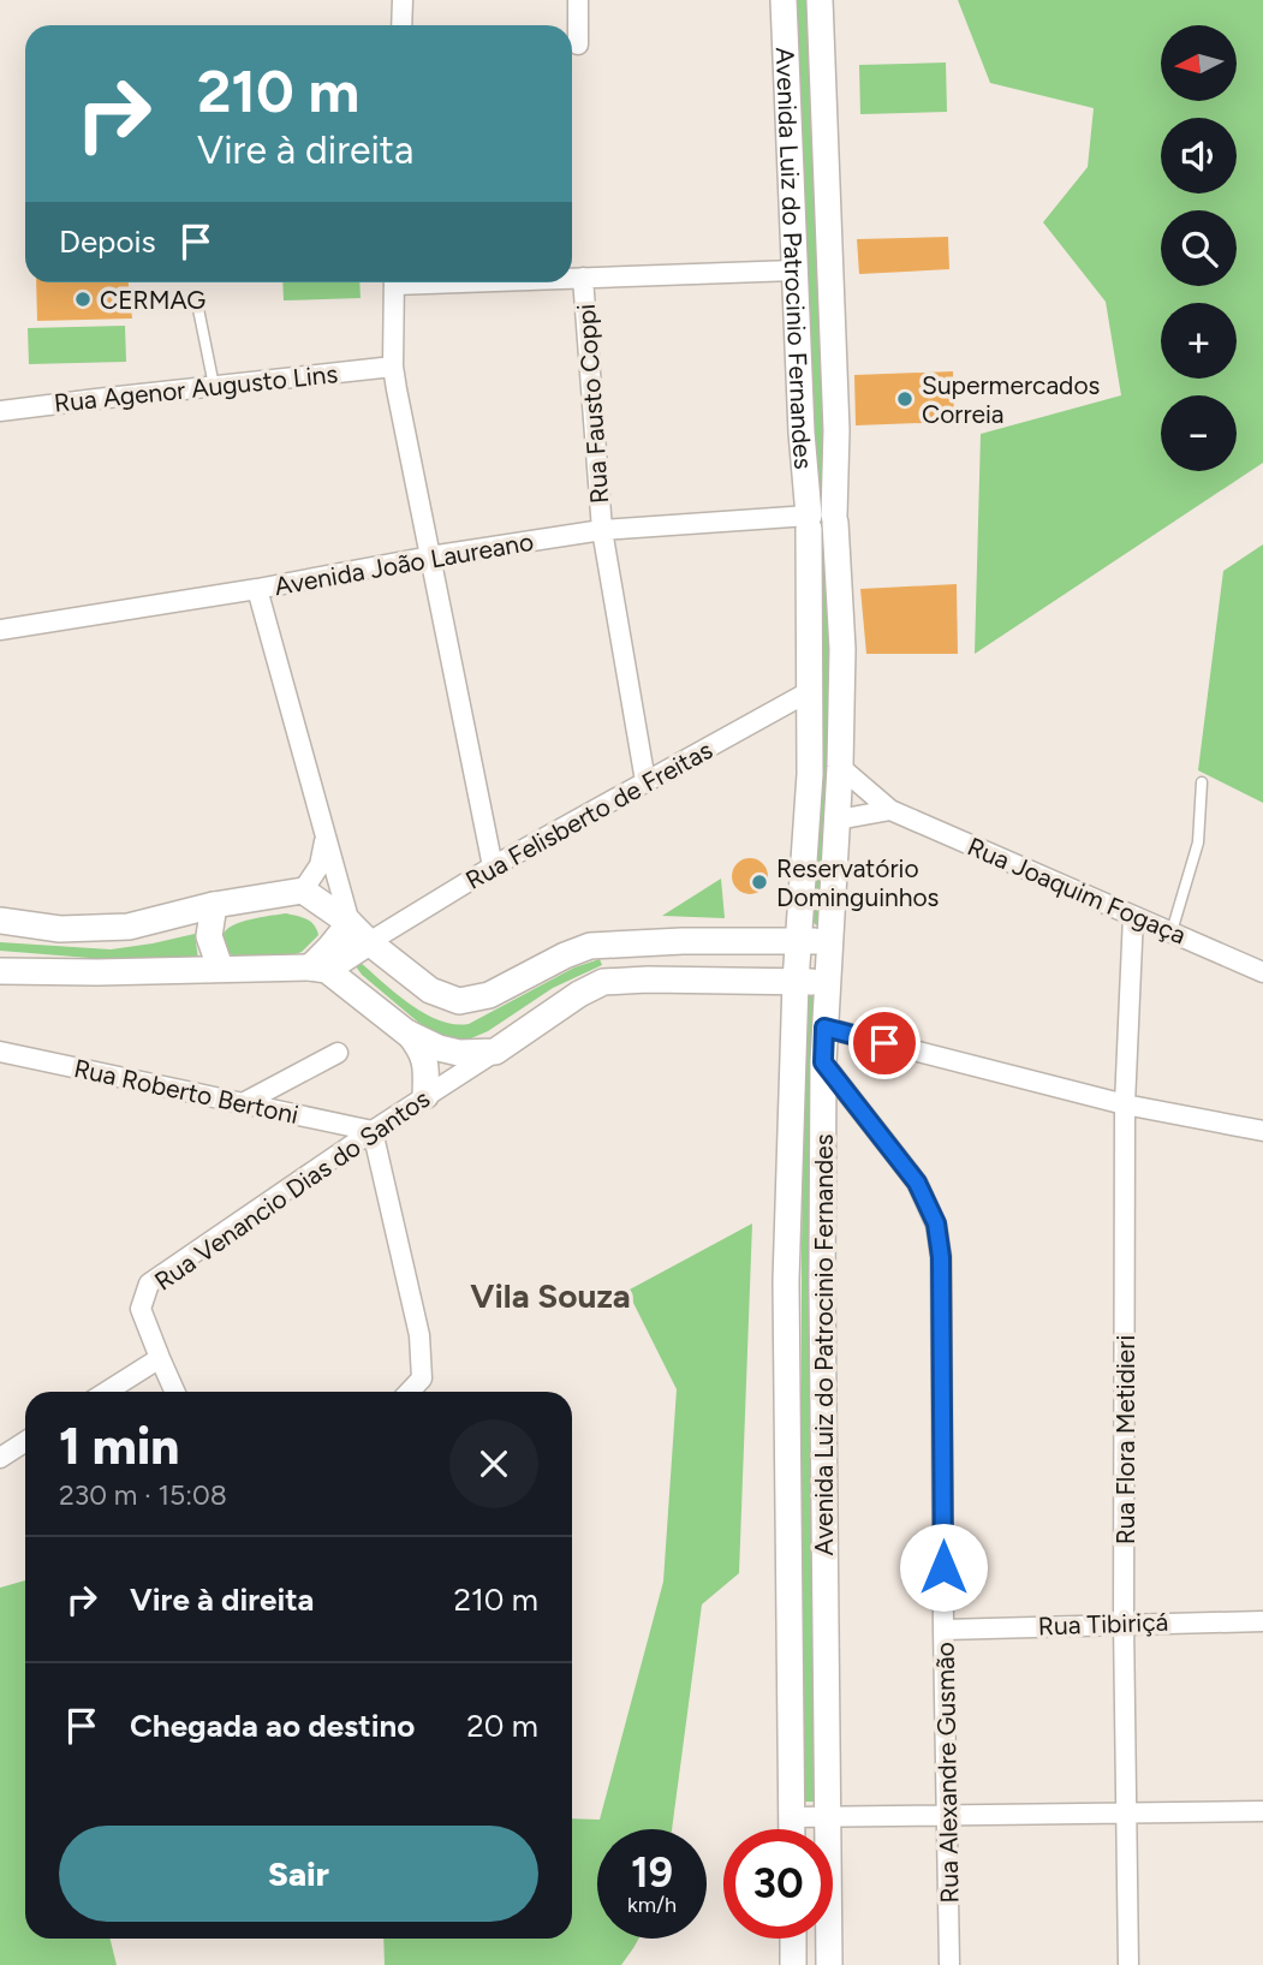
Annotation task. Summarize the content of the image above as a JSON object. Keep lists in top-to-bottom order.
{
  "streets": {
    "main road": ["Avenida Luiz do Patrocinio Fernandes"],
    "street": [
      "Rua Agenor Augusto Lins",
      "Rua Fausto Coppi",
      "Avenida João Laureano",
      "Rua Felisberto de Freitas",
      "Rua Joaquim Fogaça",
      "Rua Roberto Bertoni",
      "Rua Venancio Dias do Santos",
      "Rua Flora Metidieri",
      "Rua Tibiriçá",
      "Rua Alexandre Gusmão"
    ]
  },
  "crossings": [
    ["Avenida Luiz do Patrocinio Fernandes", "Avenida João Laureano"],
    ["Avenida Luiz do Patrocinio Fernandes", "Rua Felisberto de Freitas"],
    ["Avenida Luiz do Patrocinio Fernandes", "Rua Joaquim Fogaça"],
    ["Avenida Luiz do Patrocinio Fernandes", "Rua Alexandre Gusmão"],
    ["Rua Fausto Coppi", "Avenida João Laureano"],
    ["Rua Fausto Coppi", "Rua Felisberto de Freitas"],
    ["Rua Joaquim Fogaça", "Rua Flora Metidieri"],
    ["Rua Roberto Bertoni", "Rua Venancio Dias do Santos"],
    ["Rua Flora Metidieri", "Rua Tibiriçá"],
    ["Rua Tibiriçá", "Rua Alexandre Gusmão"]
  ],
  "districts": ["Vila Souza"],
  "places": ["CERMAG", "Supermercados Correia", "Reservatório Dominguinhos"],
  "north": "left",
  "page": {
    "map_buttons": ["+", "−"],
    "turn": ["210 m", "Vire à direita"],
    "then": "Depois",
    "heading": ["1 min", "230 m · 15:08"],
    "list": [
      {
        "name": "Vire à direita",
        "value": "210 m"
      },
      {
        "name": "Chegada ao destino",
        "value": "20 m"
      }
    ],
    "buttons": "Sair",
    "speed": "19 km/h",
    "limit": "30"
  }
}
